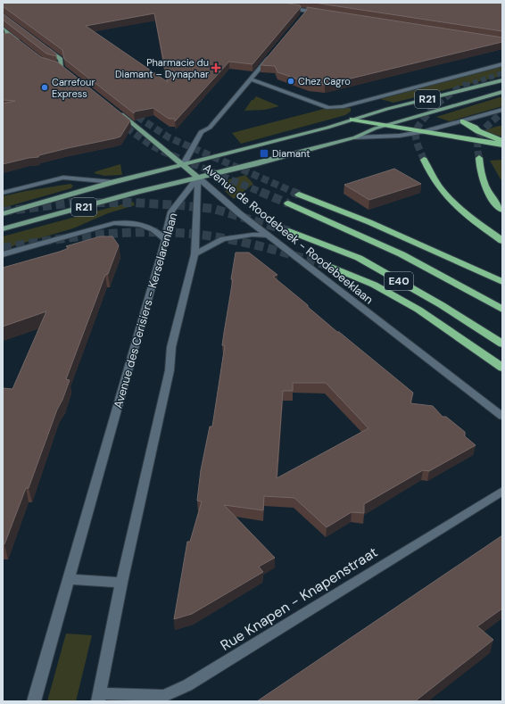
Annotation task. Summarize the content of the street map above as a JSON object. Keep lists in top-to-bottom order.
{
  "streets": {
    "highway": ["E40"],
    "main road": ["R21", "Avenue de Roodebeek - Roodebeeklaan"],
    "street": ["Avenue des Cerisiers - Kerselarenlaan", "Rue Knapen - Knapenstraat"]
  },
  "crossings": [
    ["R21", "Avenue de Roodebeek - Roodebeeklaan"],
    ["R21", "Avenue des Cerisiers - Kerselarenlaan"],
    ["Avenue de Roodebeek - Roodebeeklaan", "Avenue des Cerisiers - Kerselarenlaan"],
    ["Avenue des Cerisiers - Kerselarenlaan", "Rue Knapen - Knapenstraat"]
  ],
  "places": {
    "health": ["Pharmacie du Diamant – Dynaphar"],
    "other": ["Chez Cagro", "Carrefour Express"],
    "transit": ["Diamant"]
  }
}
